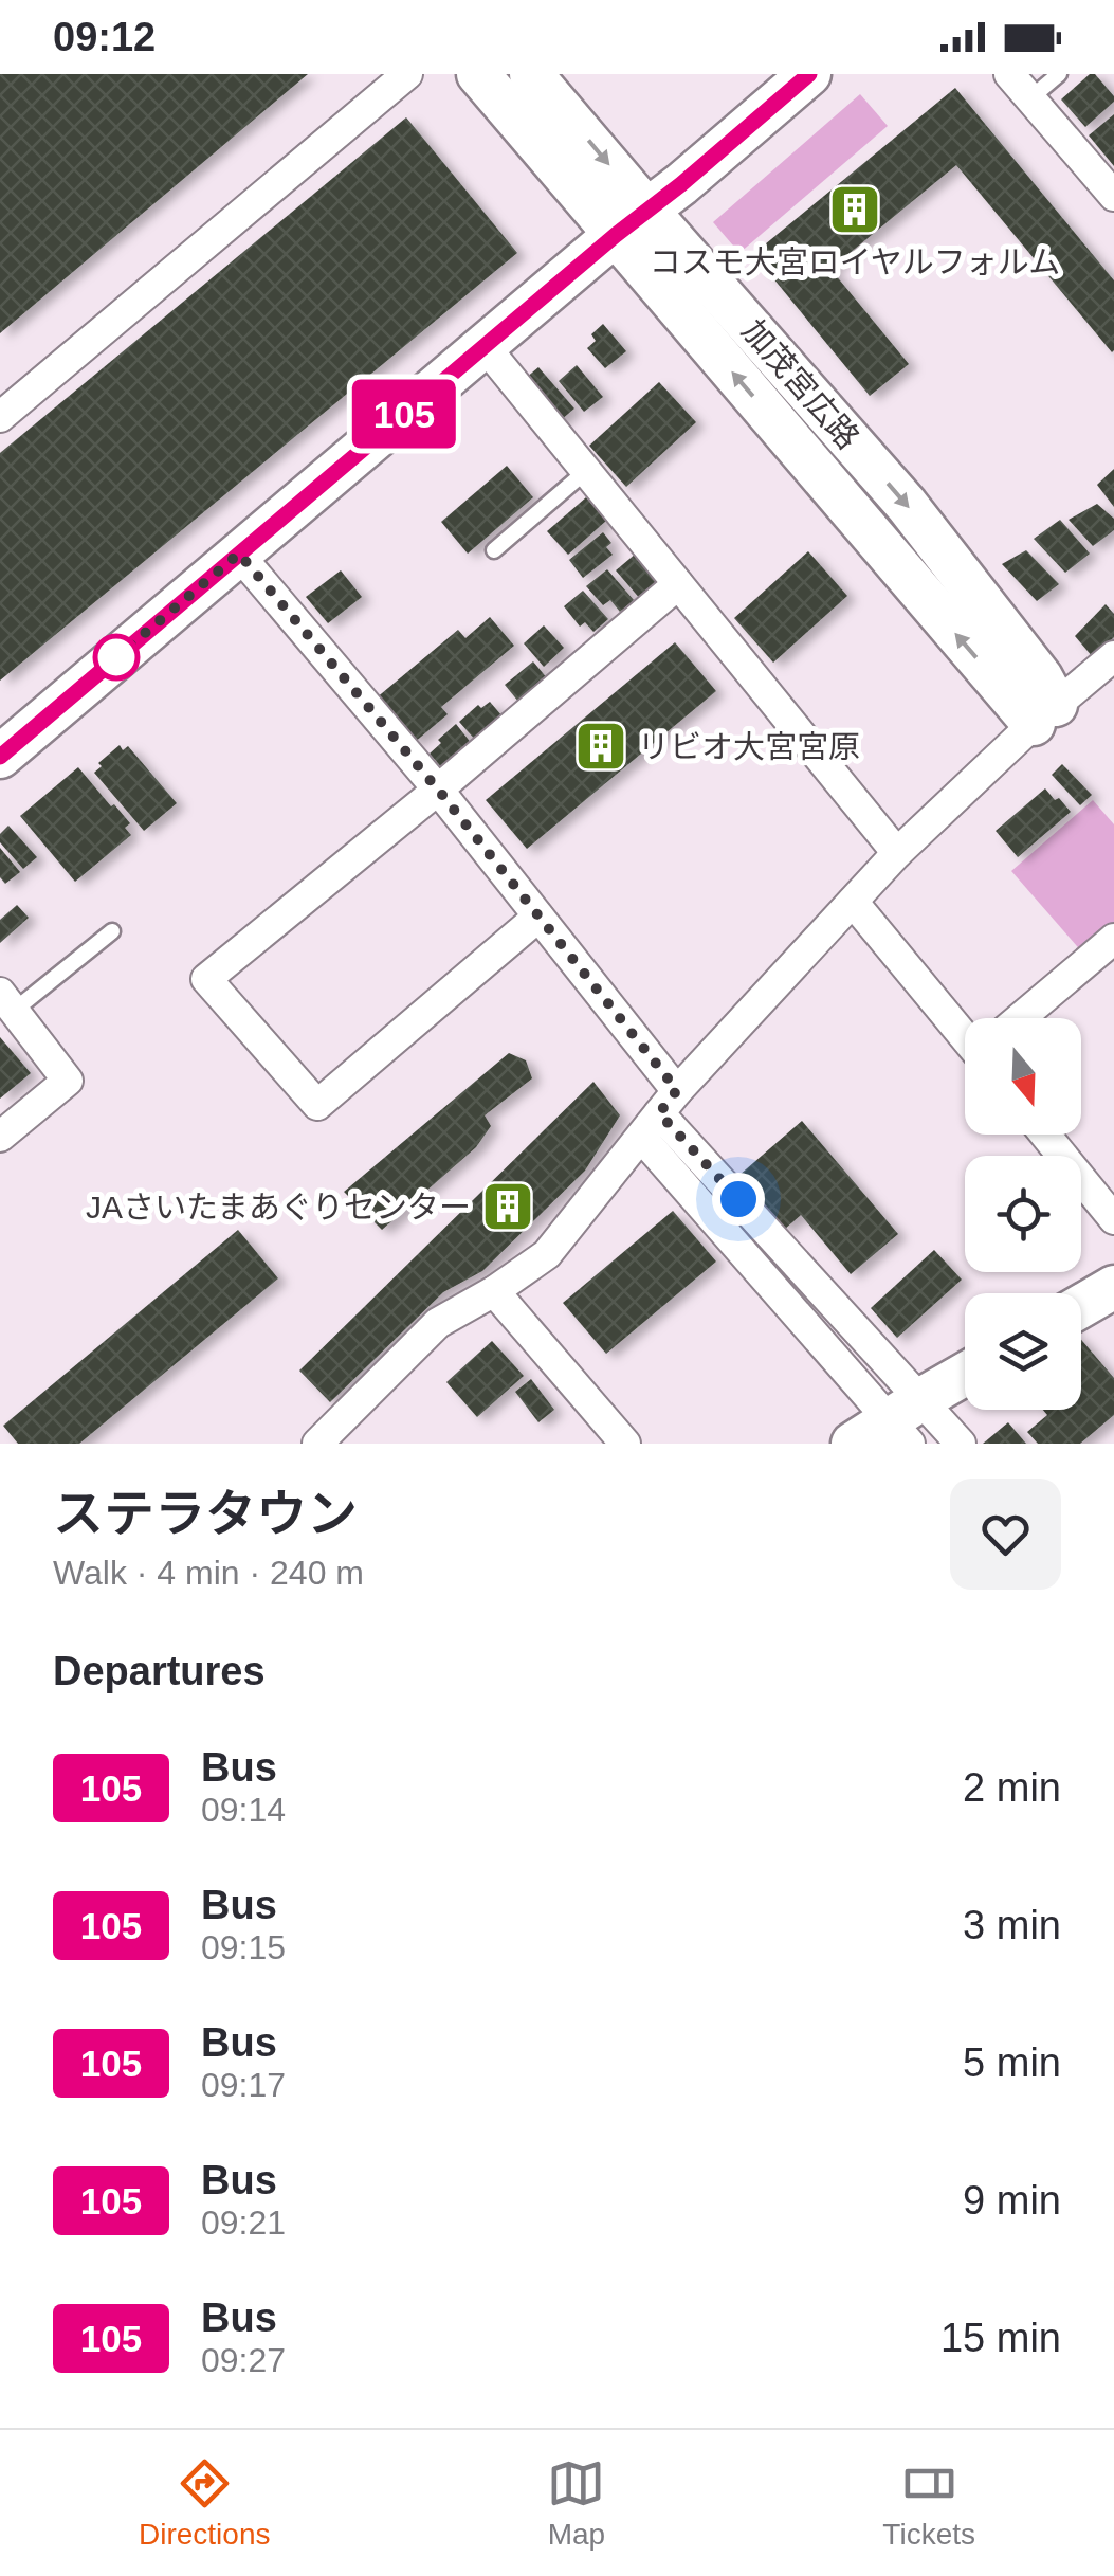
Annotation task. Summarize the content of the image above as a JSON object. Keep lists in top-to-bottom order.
{
  "places": {
    "building": ["コスモ大宮ロイヤルフォルム", "リビオ大宮宮原", "JAさいたまあぐりセンター"]
  },
  "lines": ["bus line 105"],
  "north": "bottom",
  "page": {
    "status": "09:12",
    "on_map": "105",
    "heading": [
      ["ステラタウン", "Walk · 4 min · 240 m"],
      "Departures"
    ],
    "list": [
      {
        "mark": "105",
        "name": "Bus",
        "note": "09:14",
        "value": "2 min"
      },
      {
        "mark": "105",
        "name": "Bus",
        "note": "09:15",
        "value": "3 min"
      },
      {
        "mark": "105",
        "name": "Bus",
        "note": "09:17",
        "value": "5 min"
      },
      {
        "mark": "105",
        "name": "Bus",
        "note": "09:21",
        "value": "9 min"
      },
      {
        "mark": "105",
        "name": "Bus",
        "note": "09:27",
        "value": "15 min"
      }
    ],
    "tabs": ["Directions", "Map", "Tickets"]
  }
}
